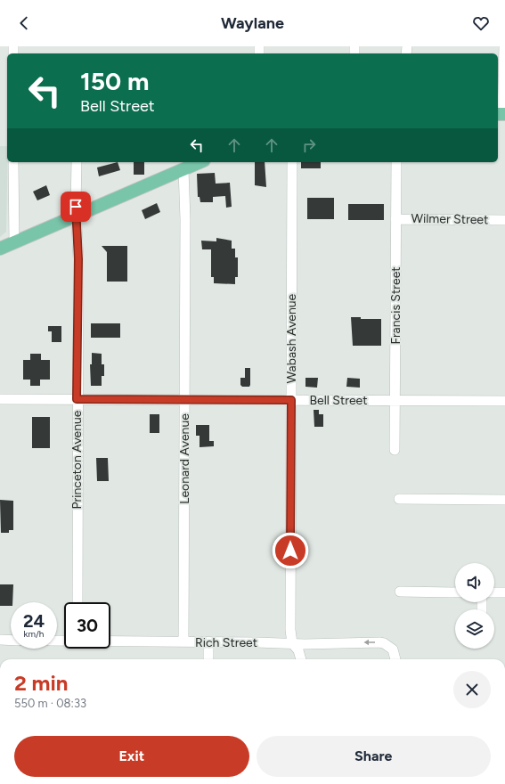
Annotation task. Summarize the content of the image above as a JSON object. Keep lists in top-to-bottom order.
{
  "streets": {
    "street": [
      "Wilmer Street",
      "Francis Street",
      "Wabash Avenue",
      "Bell Street",
      "Leonard Avenue",
      "Princeton Avenue",
      "Rich Street"
    ]
  },
  "crossings": [
    ["Wilmer Street", "Francis Street"],
    ["Francis Street", "Bell Street"],
    ["Wabash Avenue", "Bell Street"],
    ["Wabash Avenue", "Rich Street"],
    ["Bell Street", "Leonard Avenue"],
    ["Bell Street", "Princeton Avenue"],
    ["Leonard Avenue", "Rich Street"]
  ],
  "page": {
    "header": "Waylane",
    "turn": ["150 m", "Bell Street"],
    "speed": "24 km/h",
    "limit": "30",
    "heading": ["2 min", "550 m · 08:33"],
    "buttons": ["Exit", "Share"]
  }
}
